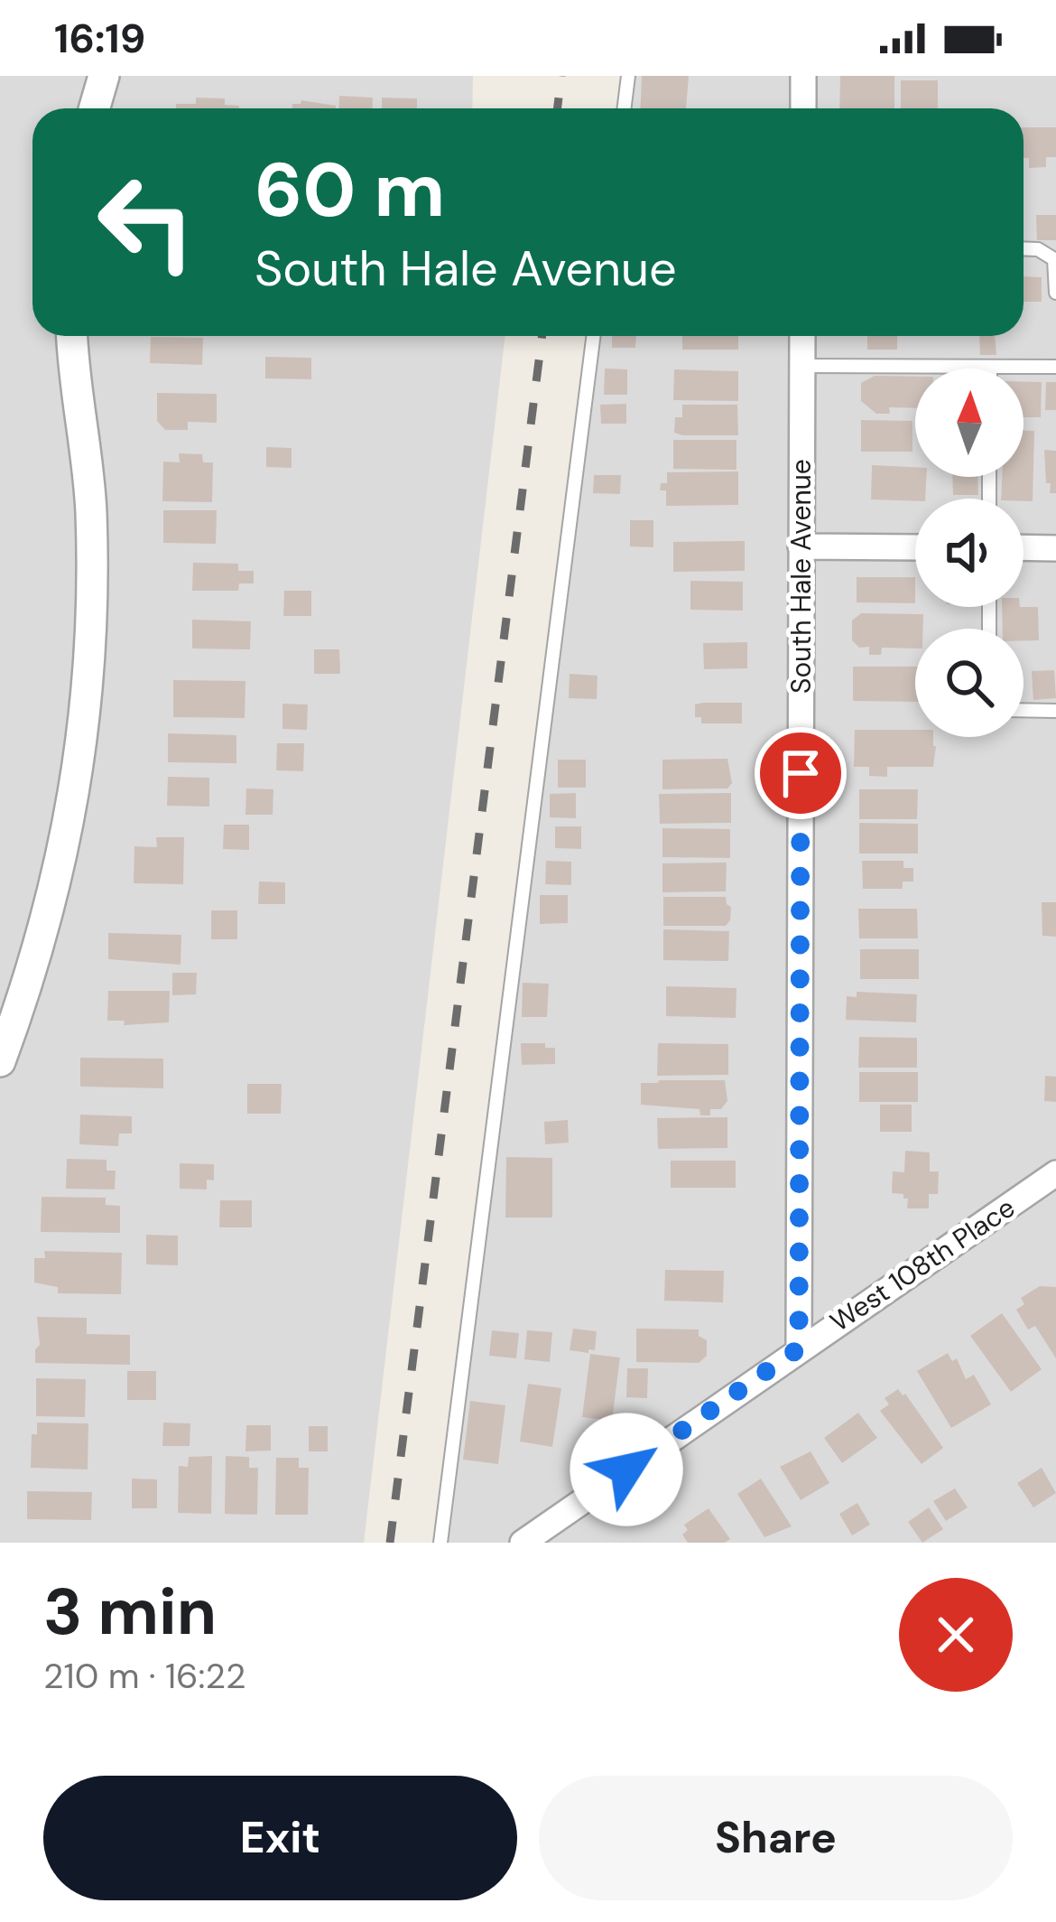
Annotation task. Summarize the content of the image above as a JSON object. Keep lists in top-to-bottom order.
{
  "streets": {
    "street": ["South Hale Avenue", "West 108th Place"]
  },
  "crossings": [
    ["South Hale Avenue", "West 108th Place"]
  ],
  "north": "top",
  "page": {
    "status": "16:19",
    "turn": ["60 m", "South Hale Avenue"],
    "heading": ["3 min", "210 m · 16:22"],
    "buttons": ["Exit", "Share"]
  }
}
